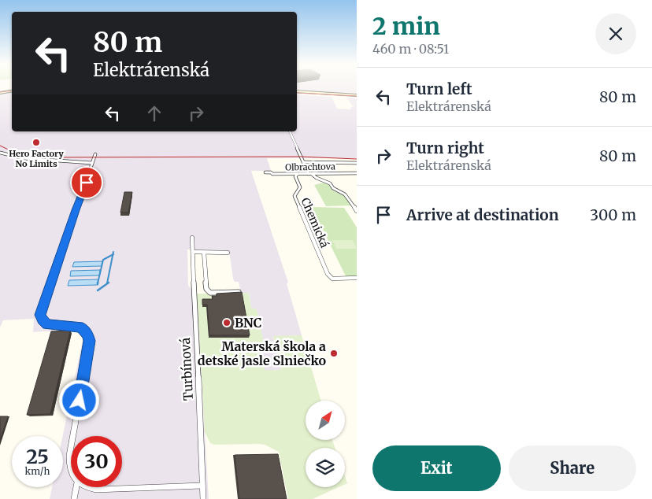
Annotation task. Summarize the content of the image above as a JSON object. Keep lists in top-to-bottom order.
{
  "streets": {
    "street": ["Olbrachtova", "Chemická", "Turbínová"]
  },
  "crossings": [
    ["Olbrachtova", "Chemická"]
  ],
  "places": ["Hero Factory No Limits", "BNC", "Materská škola a detské jasle Slniečko"],
  "north": "top right",
  "page": {
    "heading": ["2 min", "460 m · 08:51"],
    "turn": ["80 m", "Elektrárenská"],
    "list": [
      {
        "name": "Turn left",
        "note": "Elektrárenská",
        "value": "80 m"
      },
      {
        "name": "Turn right",
        "note": "Elektrárenská",
        "value": "80 m"
      },
      {
        "name": "Arrive at destination",
        "value": "300 m"
      }
    ],
    "speed": "25 km/h",
    "limit": "30",
    "buttons": ["Exit", "Share"]
  }
}
